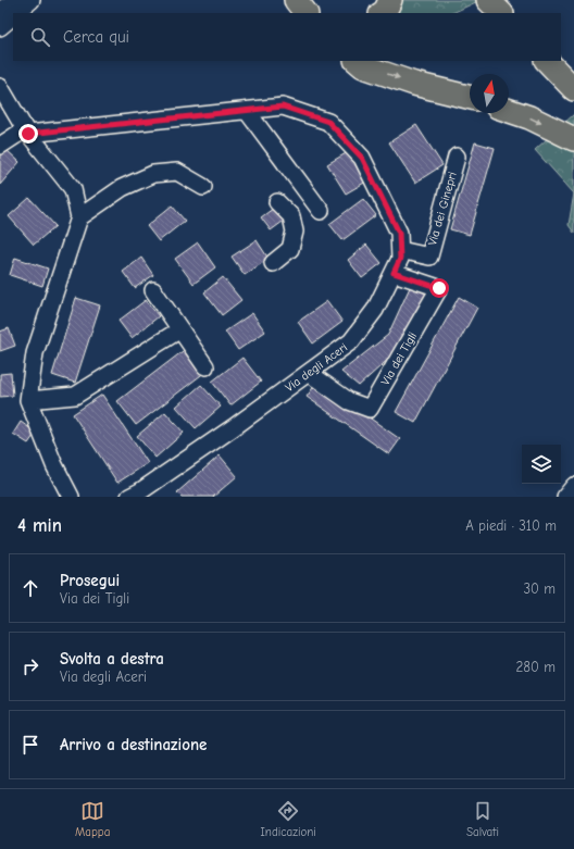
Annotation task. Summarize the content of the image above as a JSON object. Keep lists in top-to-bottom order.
{
  "streets": {
    "street": ["Via dei Ginepri", "Via dei Tigli", "Via degli Aceri"]
  },
  "crossings": [
    ["Via dei Ginepri", "Via degli Aceri"],
    ["Via dei Tigli", "Via degli Aceri"]
  ],
  "north": "top",
  "page": {
    "search": "Cerca qui",
    "heading": ["4 min", "A piedi · 310 m"],
    "list": [
      ["Prosegui", "Via dei Tigli", "30 m"],
      ["Svolta a destra", "Via degli Aceri", "280 m"],
      "Arrivo a destinazione"
    ],
    "nav": ["Mappa", "Indicazioni", "Salvati"]
  }
}
